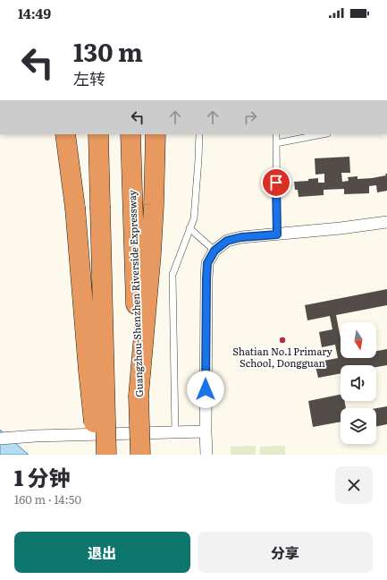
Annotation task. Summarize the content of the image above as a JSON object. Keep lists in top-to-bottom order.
{
  "streets": {
    "highway": ["Guangzhou-Shenzhen Riverside Expressway"]
  },
  "places": ["Shatian No.1 Primary School, Dongguan"],
  "north": "bottom",
  "page": {
    "status": "14:49",
    "turn": ["130 m", "左转"],
    "heading": ["1 分钟", "160 m · 14:50"],
    "buttons": ["退出", "分享"]
  }
}
